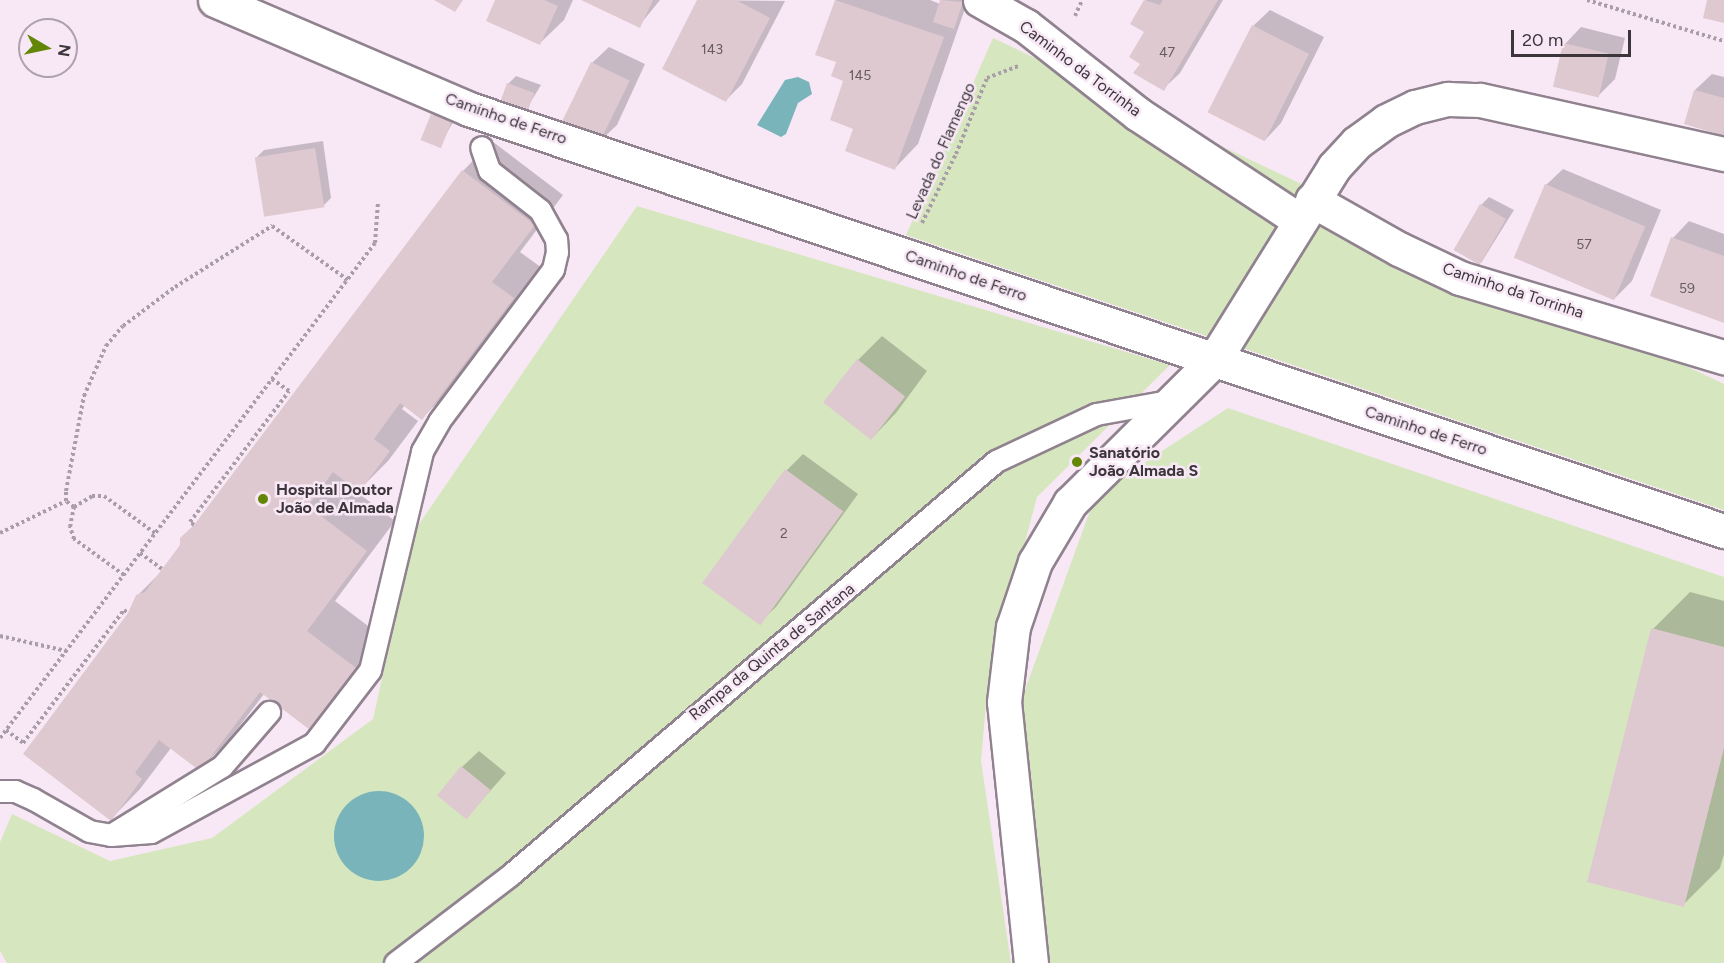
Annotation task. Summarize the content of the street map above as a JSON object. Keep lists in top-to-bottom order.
{
  "streets": {
    "street": ["Caminho da Torrinha", "Caminho de Ferro"],
    "lane": ["Rampa da Quinta de Santana"],
    "path": ["Levada do Flamengo"]
  },
  "crossings": [
    ["Caminho da Torrinha", "Levada do Flamengo"],
    ["Caminho de Ferro", "Levada do Flamengo"]
  ],
  "places": ["Sanatório João Almada S", "Hospital Doutor João de Almada"],
  "house_numbers": [
    "143",
    "47",
    "145",
    "57",
    "59",
    "2"
  ],
  "scale_bar": "20 m",
  "north": "right"
}
